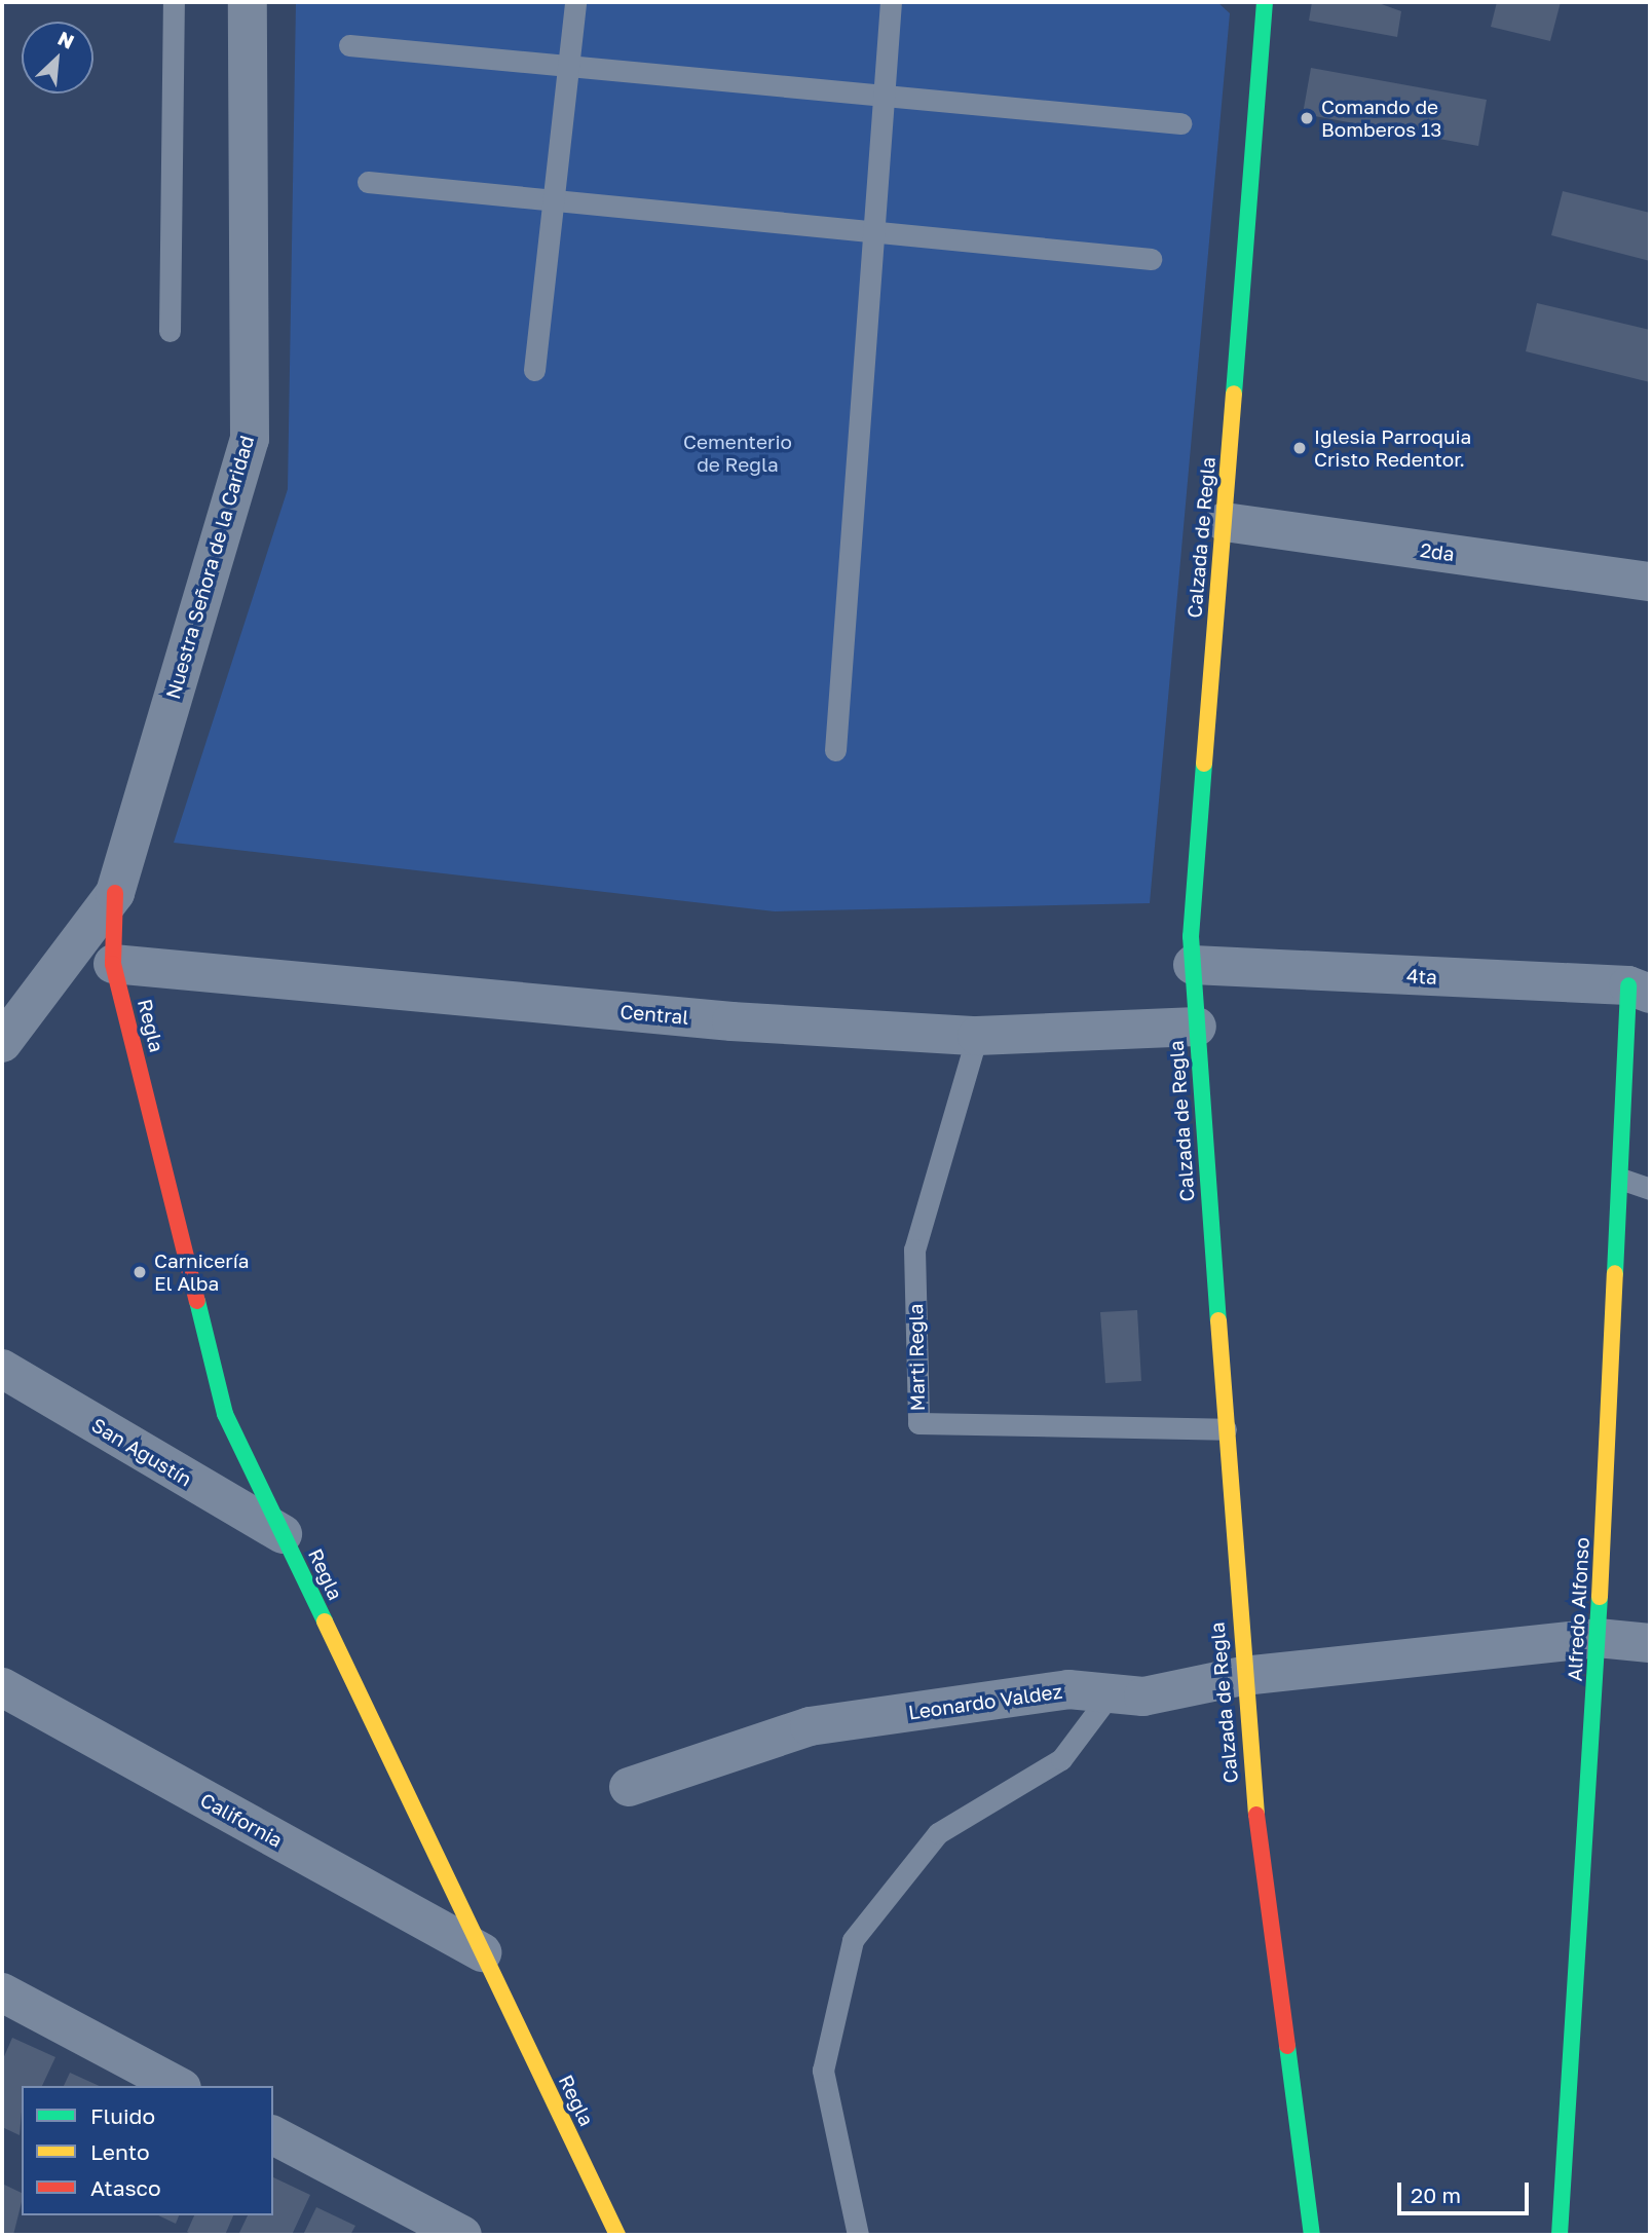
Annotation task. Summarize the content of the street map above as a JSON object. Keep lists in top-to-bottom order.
{
  "streets": {
    "street": [
      "Calzada de Regla",
      "2da",
      "Nuestra Señora de la Caridad",
      "4ta",
      "Central",
      "Regla",
      "San Agustín",
      "Alfredo Alfonso",
      "Leonardo Valdez",
      "California"
    ],
    "lane": ["Marti Regla"]
  },
  "crossings": [
    ["Calzada de Regla", "2da"],
    ["Calzada de Regla", "4ta"],
    ["Calzada de Regla", "Central"],
    ["Calzada de Regla", "Marti Regla"],
    ["Calzada de Regla", "Leonardo Valdez"],
    ["Nuestra Señora de la Caridad", "Regla"],
    ["4ta", "Alfredo Alfonso"],
    ["Central", "Regla"],
    ["Central", "Marti Regla"],
    ["Regla", "San Agustín"],
    ["Regla", "California"],
    ["Alfredo Alfonso", "Leonardo Valdez"]
  ],
  "parks": ["Cementerio de Regla"],
  "places": ["Comando de Bomberos 13", "Iglesia Parroquia Cristo Redentor.", "Carnicería El Alba"],
  "legend": ["Fluido", "Lento", "Atasco"],
  "scale_bar": "20 m",
  "north": "top right"
}
